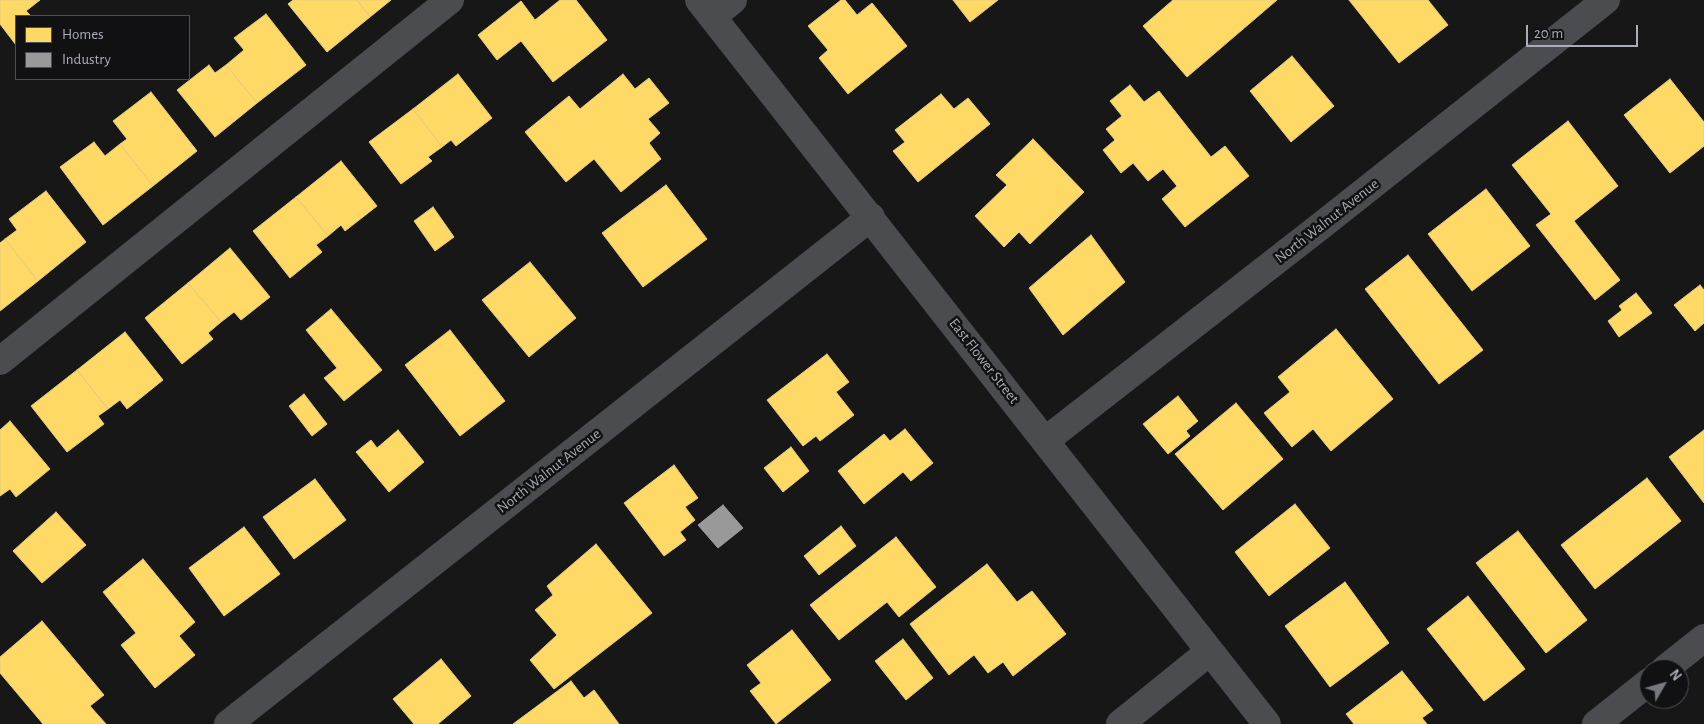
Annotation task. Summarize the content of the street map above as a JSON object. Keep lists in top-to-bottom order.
{
  "streets": {
    "street": ["North Walnut Avenue", "East Flower Street"]
  },
  "crossings": [
    ["North Walnut Avenue", "East Flower Street"]
  ],
  "legend": ["Homes", "Industry"],
  "scale_bar": "20 m",
  "north": "top right"
}
